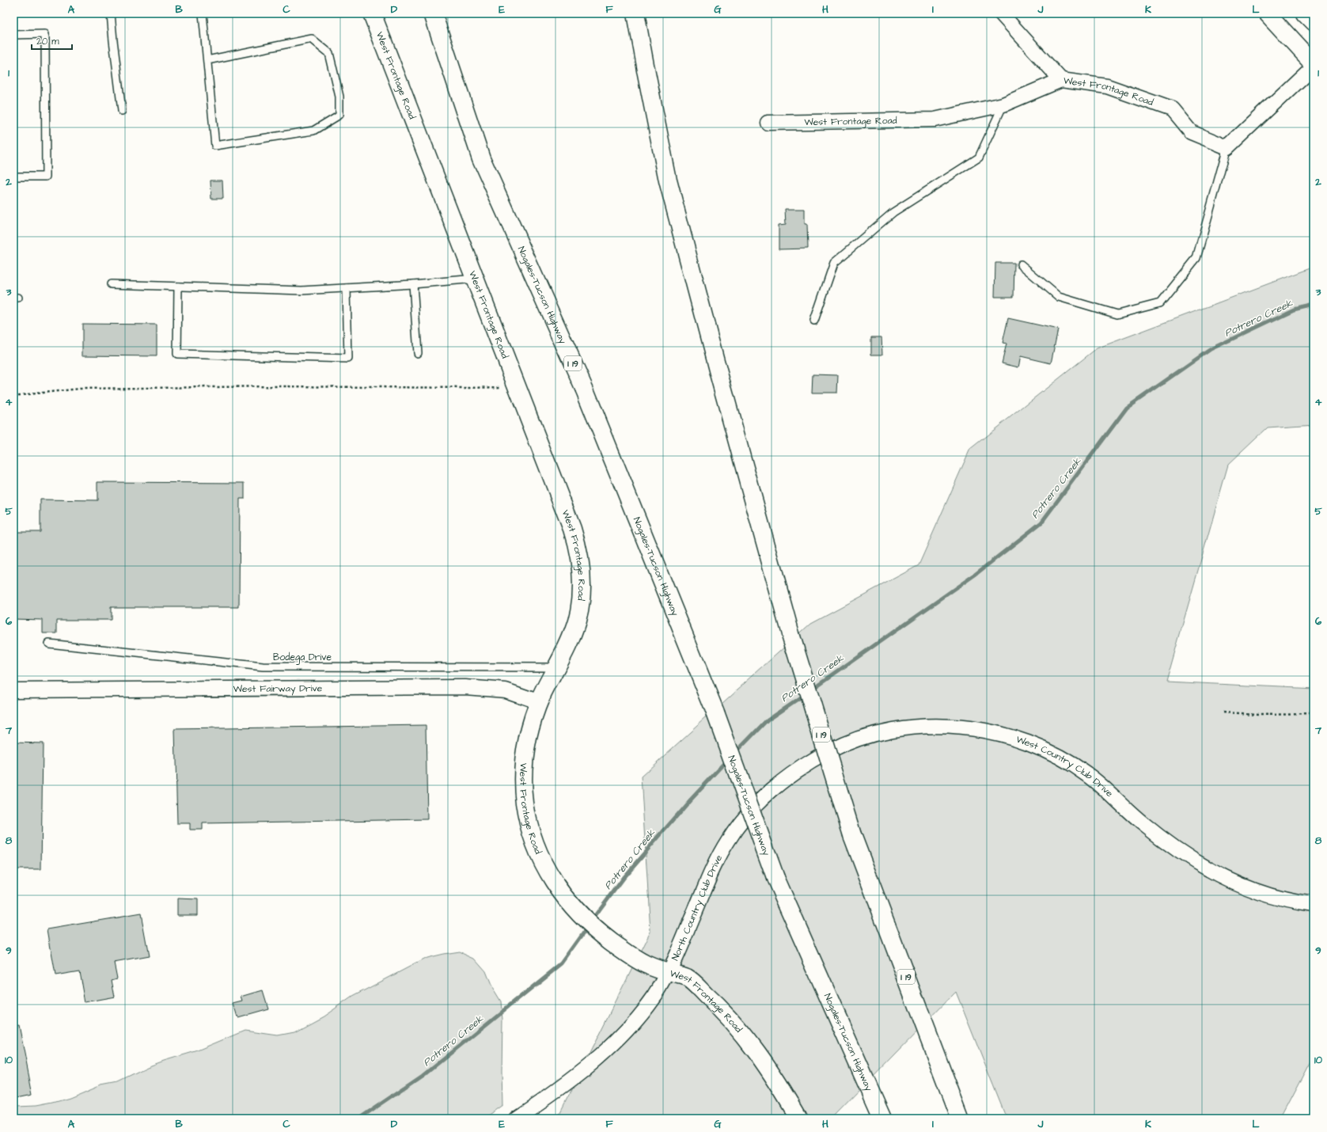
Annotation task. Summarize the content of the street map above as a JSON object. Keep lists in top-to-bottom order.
{
  "streets": {
    "main road": ["West Frontage Road", "Nogales–Tucson Highway", "I 19"],
    "street": ["West Fairway Drive", "West Country Club Drive", "North Country Club Drive"],
    "lane": ["Bodega Drive"]
  },
  "crossings": [
    ["West Frontage Road", "Bodega Drive"],
    ["West Frontage Road", "West Fairway Drive"],
    ["West Frontage Road", "North Country Club Drive"],
    ["West Country Club Drive", "North Country Club Drive"]
  ],
  "water": ["Potrero Creek"],
  "scale_bar": "20 m",
  "grid": {
    "columns": [
      "A",
      "B",
      "C",
      "D",
      "E",
      "F",
      "G",
      "H",
      "I",
      "J",
      "K",
      "L"
    ],
    "rows": [
      "1",
      "2",
      "3",
      "4",
      "5",
      "6",
      "7",
      "8",
      "9",
      "10"
    ]
  }
}
